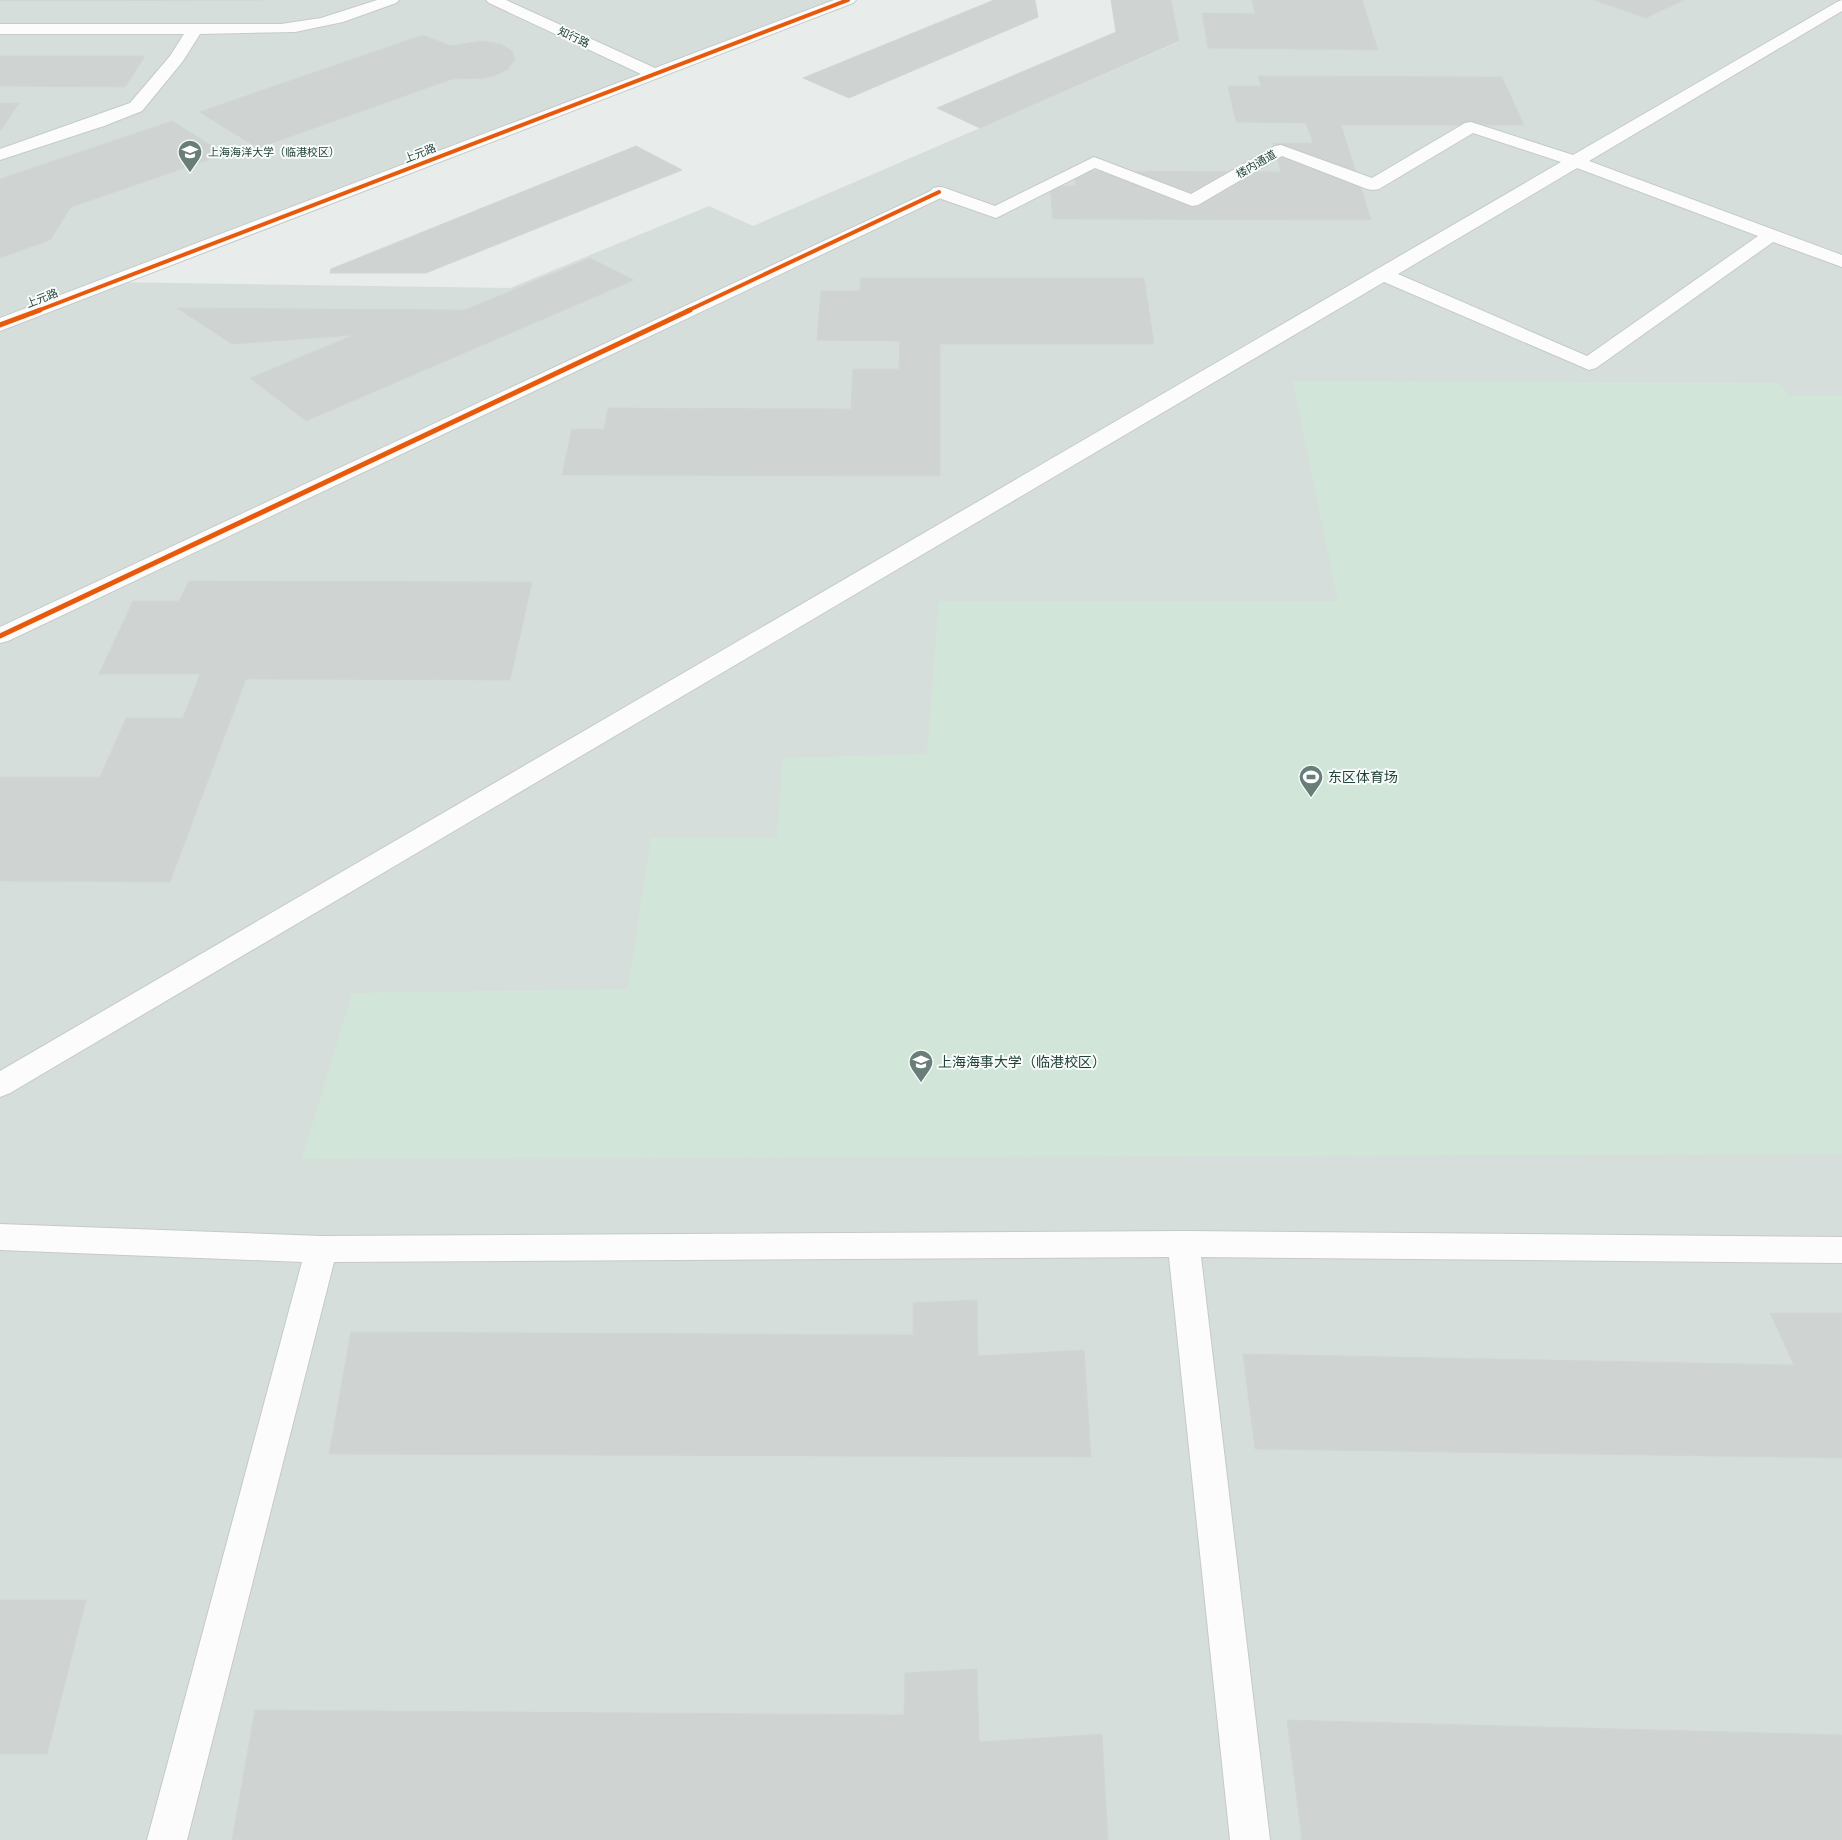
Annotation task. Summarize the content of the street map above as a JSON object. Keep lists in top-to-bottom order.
{
  "streets": {
    "street": ["知行路", "上元路", "楼内通道"]
  },
  "crossings": [
    ["知行路", "上元路"]
  ],
  "places": {
    "school or university": ["上海海洋大学（临港校区）", "上海海事大学（临港校区）"],
    "sports": ["东区体育场"]
  }
}
